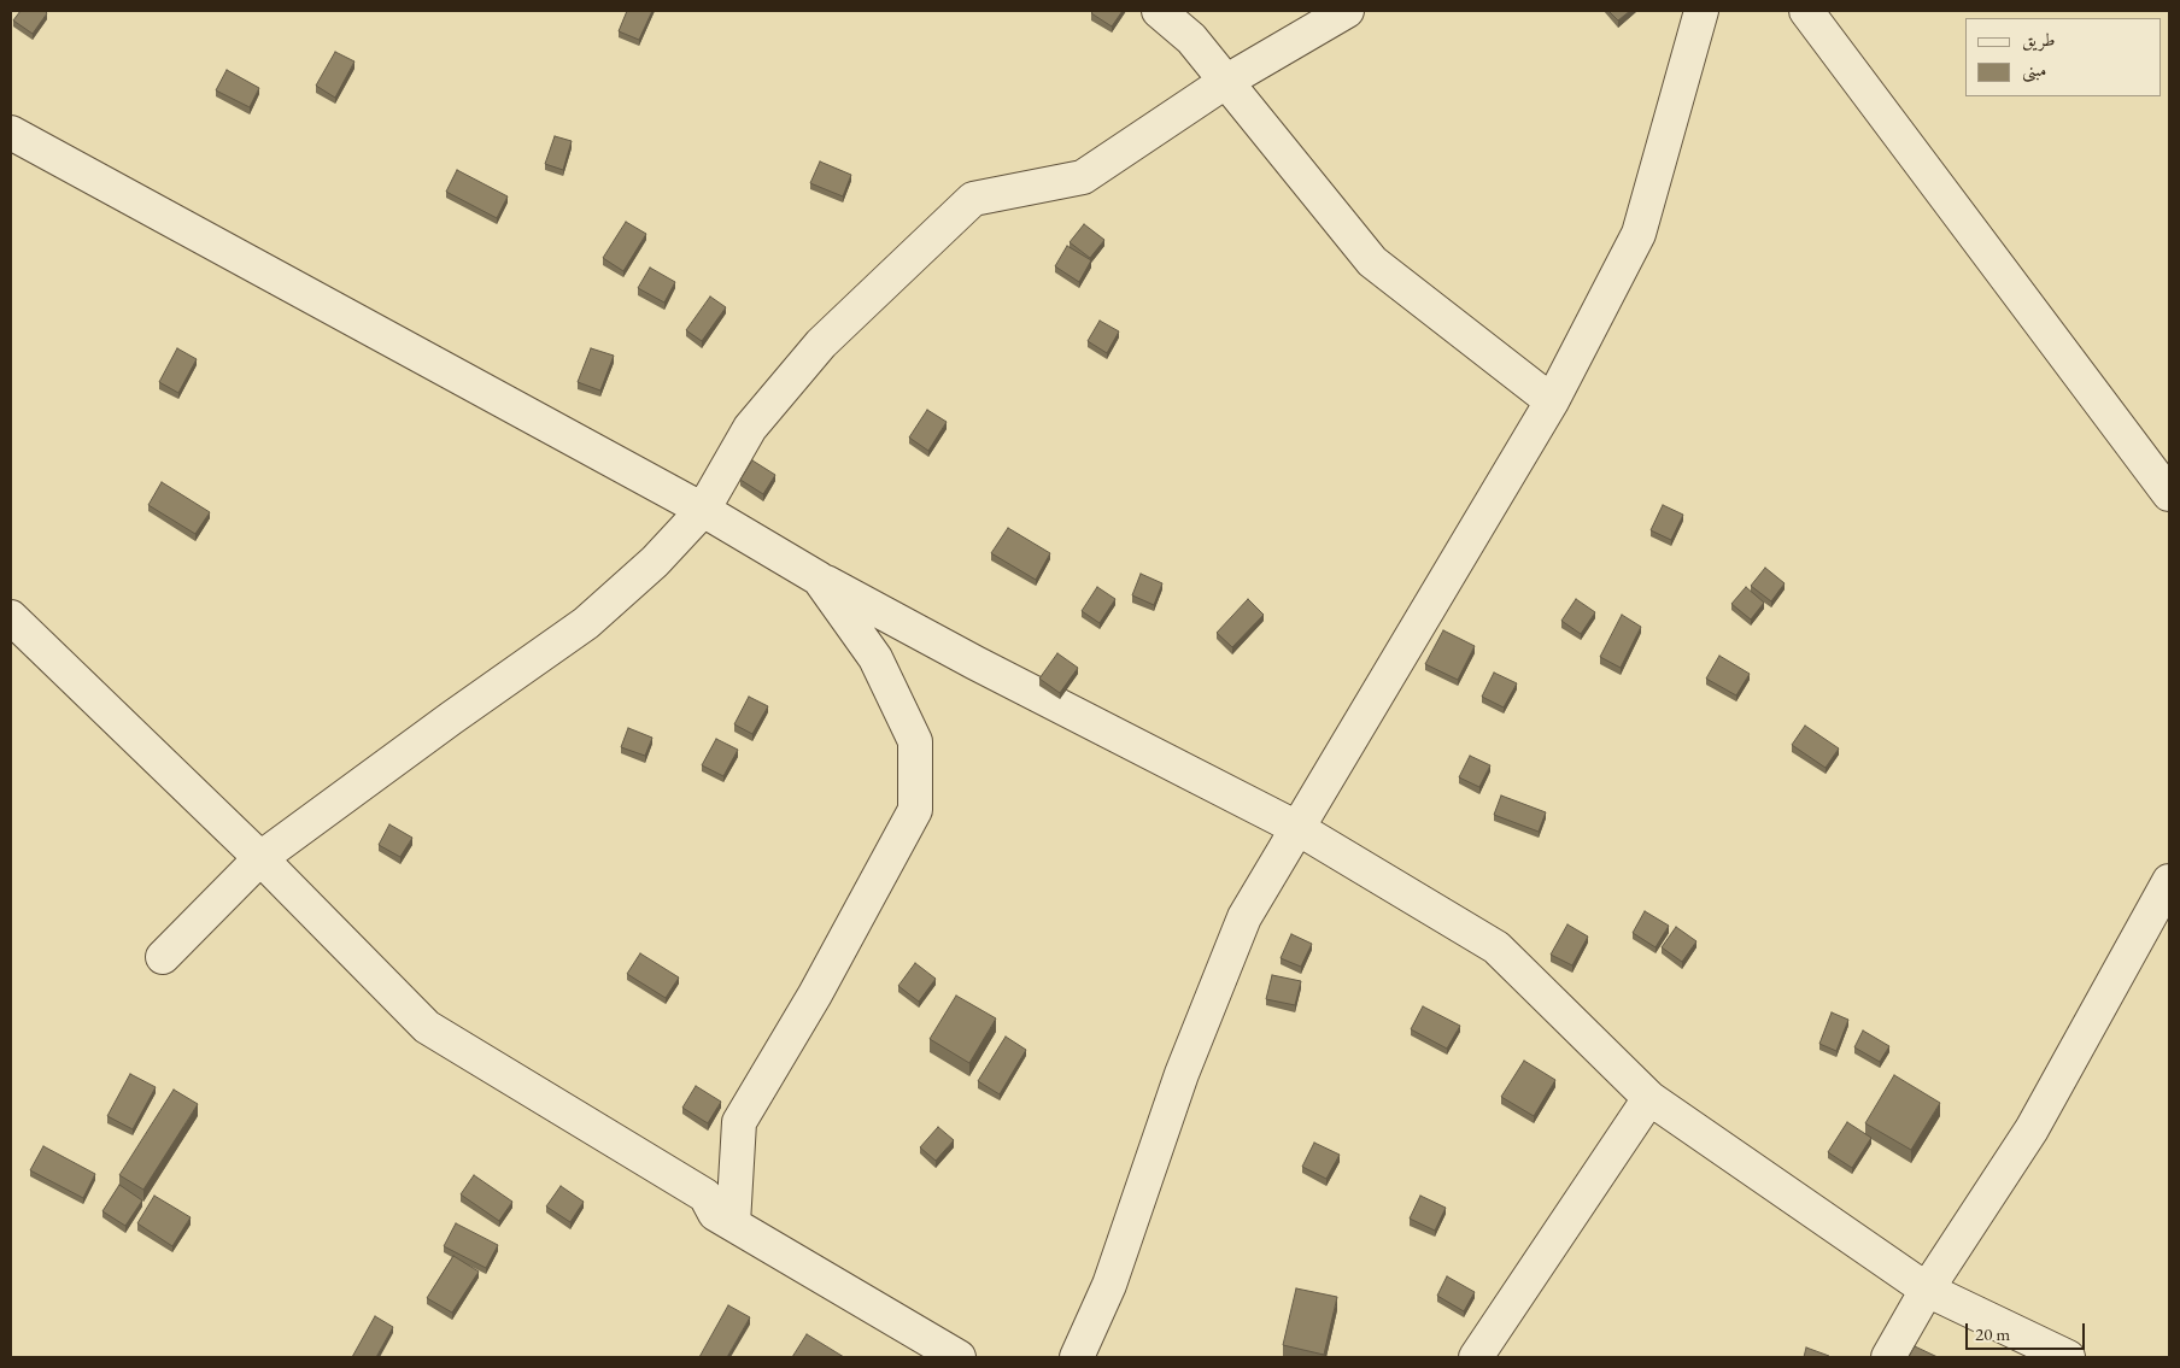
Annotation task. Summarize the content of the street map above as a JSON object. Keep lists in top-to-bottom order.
{
  "legend": ["طريق", "مبنى"],
  "scale_bar": "20 m"
}
